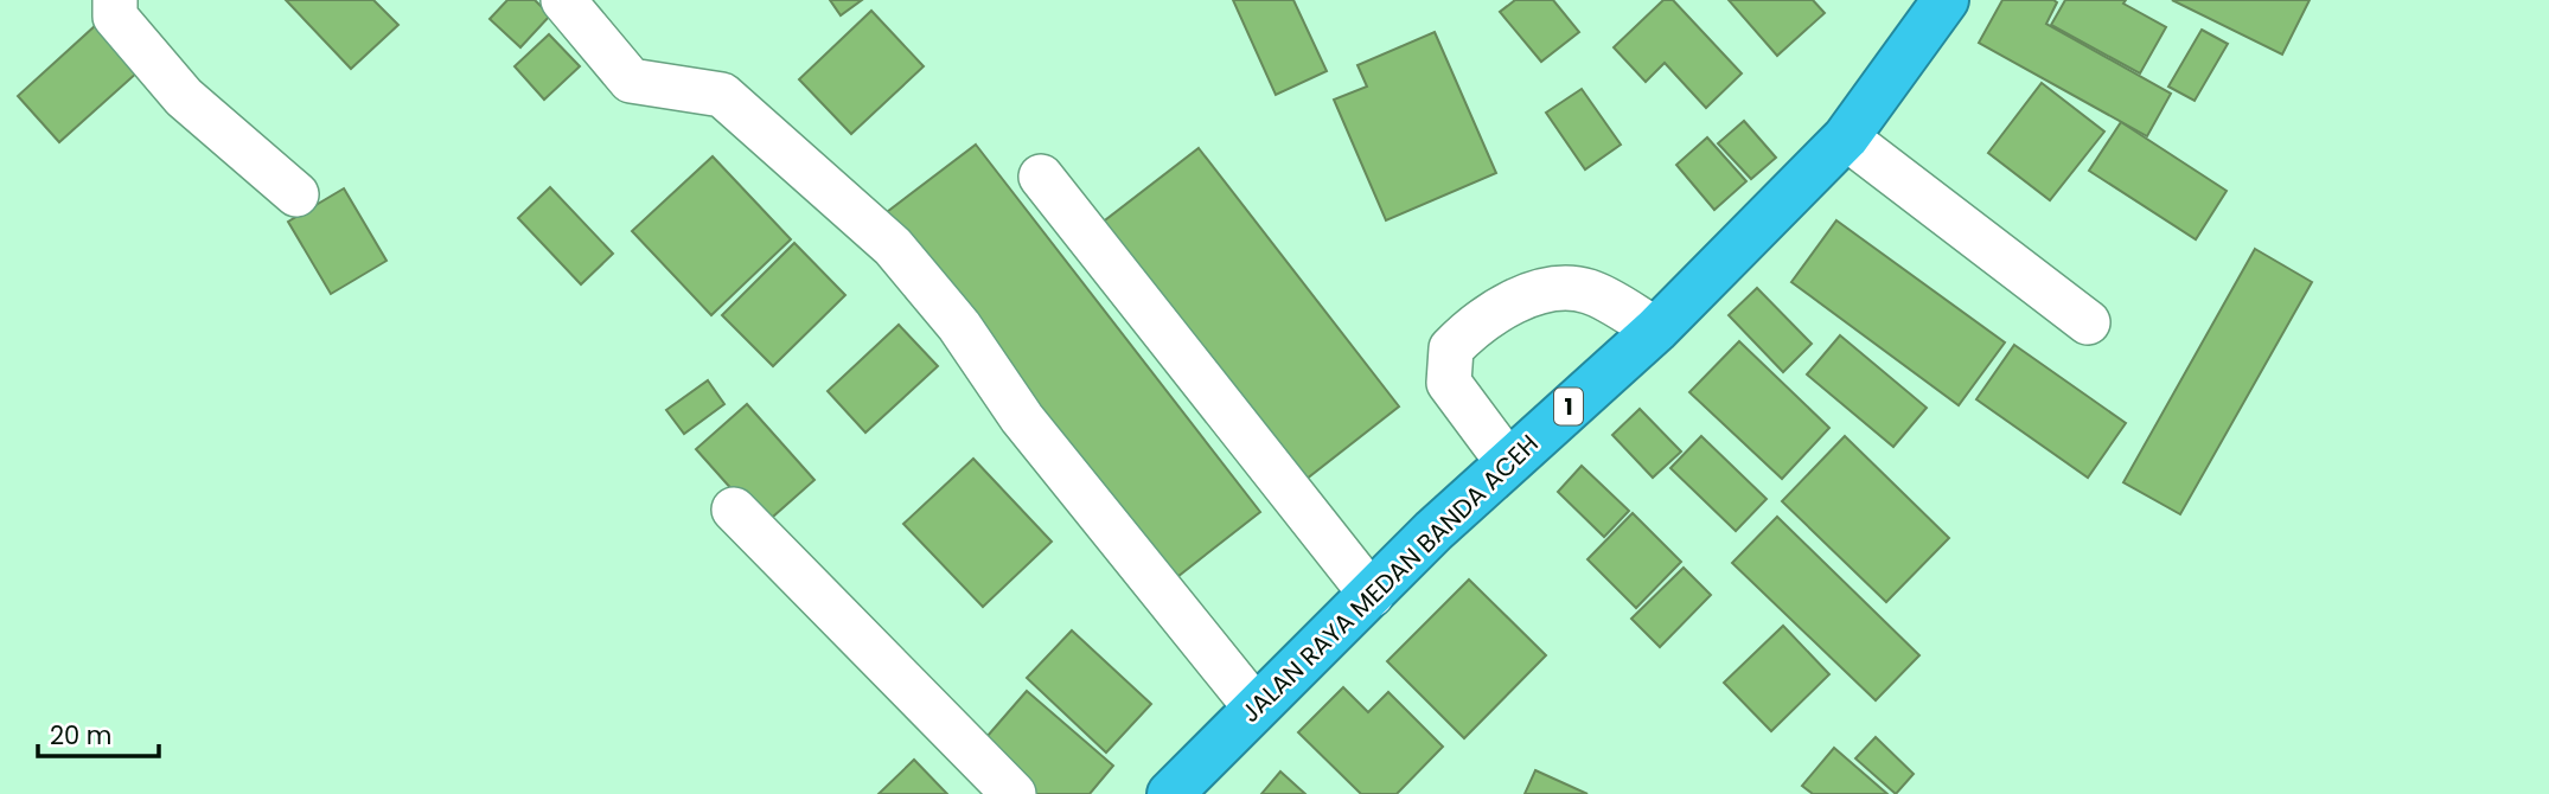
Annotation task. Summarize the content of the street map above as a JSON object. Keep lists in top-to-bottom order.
{
  "streets": {
    "highway": ["1", "JALAN RAYA MEDAN BANDA ACEH"]
  },
  "scale_bar": "20 m"
}
